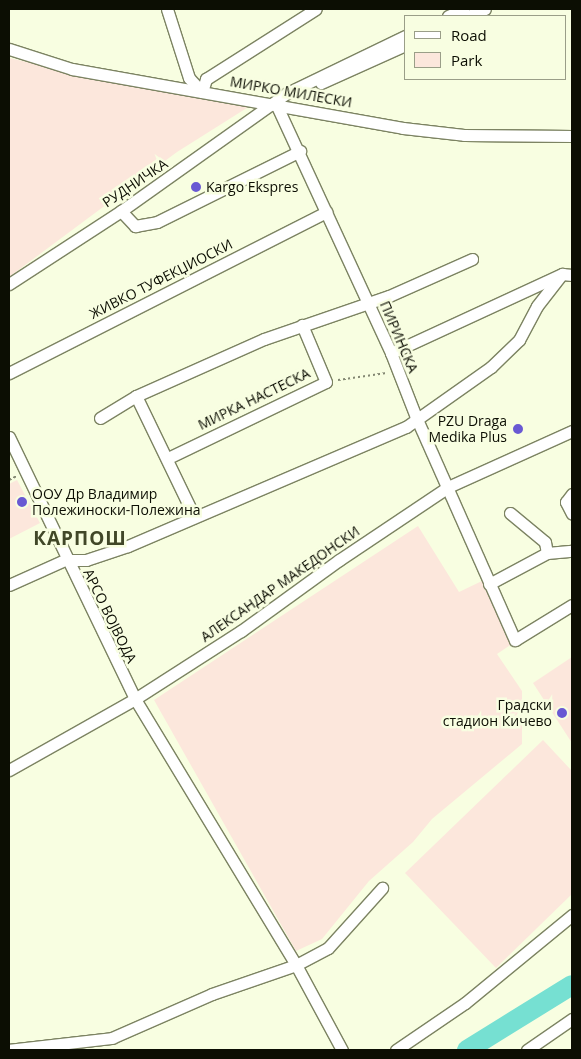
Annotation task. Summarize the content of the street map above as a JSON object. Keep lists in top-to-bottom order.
{
  "streets": {
    "street": [
      "МИРКО МИЛЕСКИ",
      "РУДНИЧКА",
      "ЖИВКО ТУФЕКЏИОСКИ",
      "ПИРИНСКА",
      "МИРКА НАСТЕСКА",
      "АЛЕКСАНДАР МАКЕДОНСКИ",
      "АРСО ВОЈВОДА"
    ]
  },
  "crossings": [
    ["МИРКО МИЛЕСКИ", "РУДНИЧКА"],
    ["МИРКО МИЛЕСКИ", "ПИРИНСКА"],
    ["РУДНИЧКА", "ПИРИНСКА"],
    ["ЖИВКО ТУФЕКЏИОСКИ", "ПИРИНСКА"],
    ["ПИРИНСКА", "АЛЕКСАНДАР МАКЕДОНСКИ"],
    ["АЛЕКСАНДАР МАКЕДОНСКИ", "АРСО ВОЈВОДА"]
  ],
  "districts": ["КАРПОШ"],
  "places": [
    "Kargo Ekspres",
    "PZU Draga Medika Plus",
    "ООУ Др Владимир Полежиноски-Полежина",
    "Градски стадион Кичево"
  ],
  "legend": ["Road", "Park"]
}
